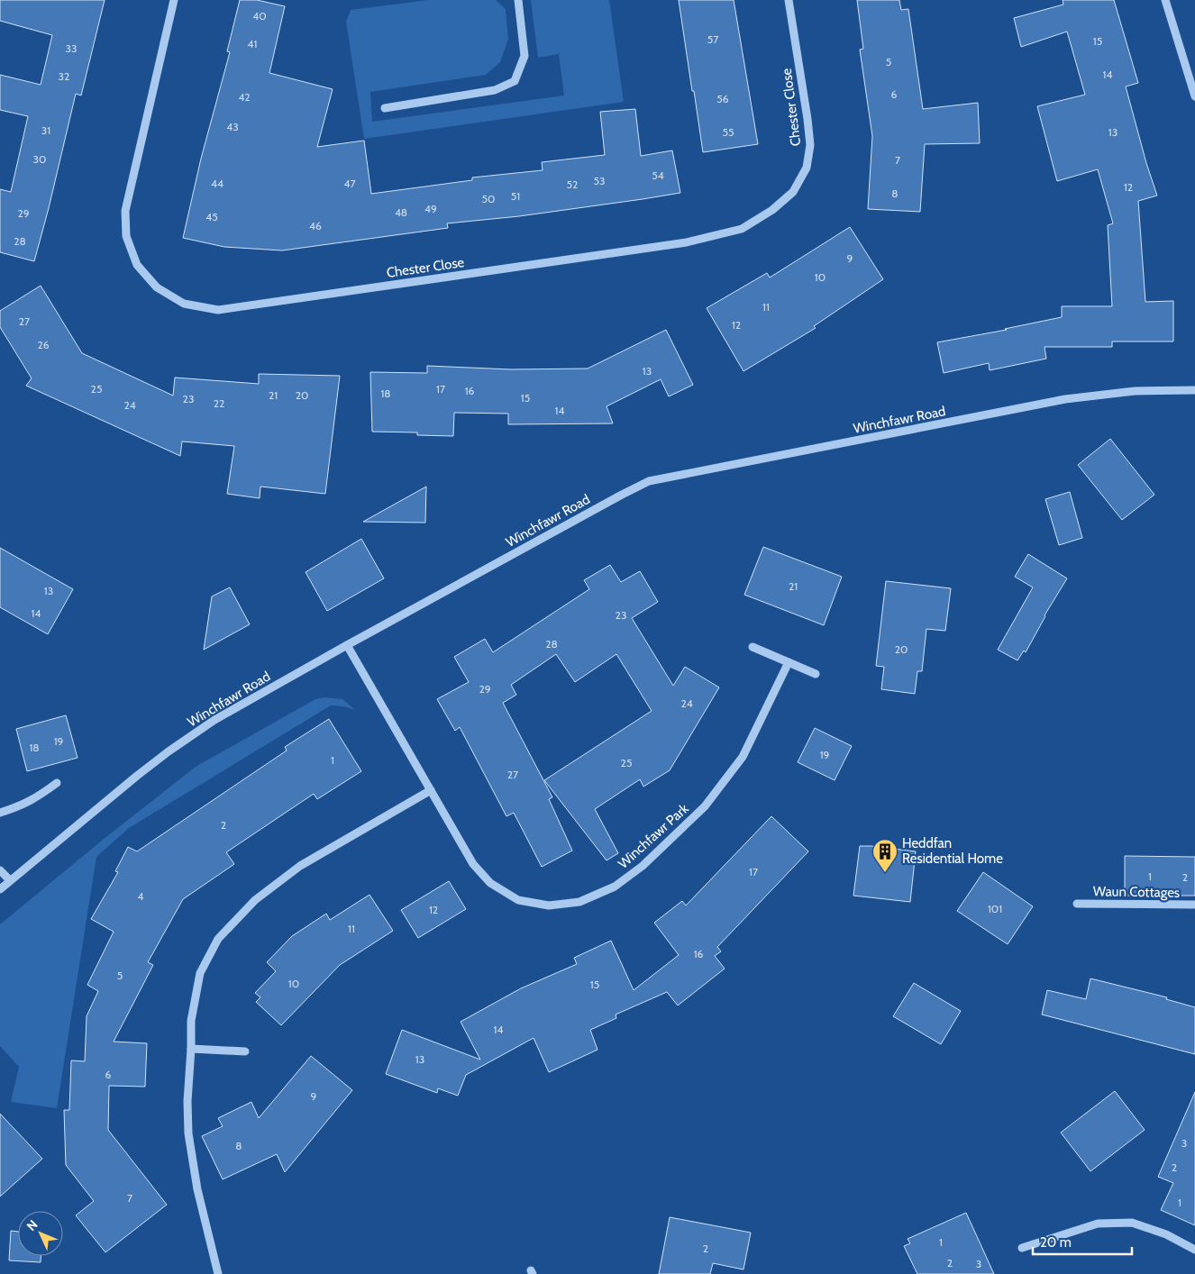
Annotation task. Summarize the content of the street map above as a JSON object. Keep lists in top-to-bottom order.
{
  "streets": {
    "street": [
      "Chester Close",
      "Winchfawr Road",
      "Winchfawr Park",
      "Waun Cottages"
    ]
  },
  "crossings": [
    ["Winchfawr Road", "Winchfawr Park"]
  ],
  "places": {
    "building": ["Heddfan Residential Home"]
  },
  "house_numbers": [
    "40",
    "57",
    "15",
    "41",
    "33",
    "5",
    "14",
    "32",
    "6",
    "42",
    "56",
    "43",
    "31",
    "55",
    "13",
    "30",
    "7",
    "54",
    "53",
    "44",
    "47",
    "52",
    "12",
    "8",
    "51",
    "50",
    "49",
    "48",
    "29",
    "45",
    "46",
    "28",
    "9",
    "10",
    "11",
    "27",
    "12",
    "26",
    "13",
    "25",
    "17",
    "16",
    "18",
    "21",
    "20",
    "15",
    "23",
    "22",
    "24",
    "14",
    "21",
    "13",
    "14",
    "23",
    "28",
    "20",
    "29",
    "24",
    "19",
    "18",
    "19",
    "1",
    "25",
    "27",
    "2",
    "17",
    "1",
    "2",
    "4",
    "101",
    "12",
    "11",
    "16",
    "5",
    "10",
    "15",
    "14",
    "13",
    "6",
    "9",
    "3",
    "8",
    "2",
    "7",
    "1",
    "1",
    "2",
    "2",
    "3"
  ],
  "scale_bar": "20 m",
  "north": "top left"
}
